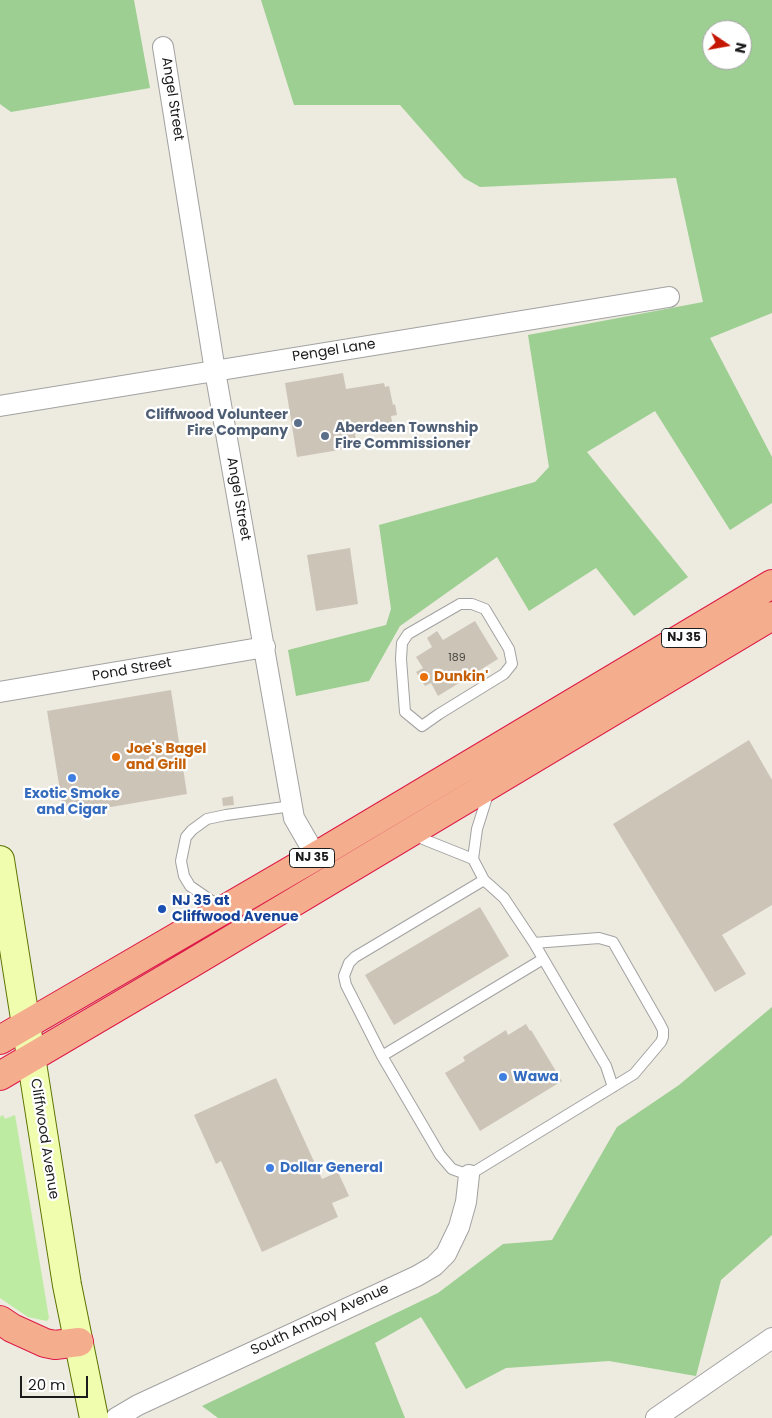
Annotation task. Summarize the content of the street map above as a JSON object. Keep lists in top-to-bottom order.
{
  "streets": {
    "highway": ["NJ 35"],
    "main road": ["Cliffwood Avenue"],
    "street": [
      "Angel Street",
      "Pengel Lane",
      "Pond Street",
      "South Amboy Avenue"
    ]
  },
  "crossings": [
    ["Angel Street", "Pengel Lane"],
    ["Angel Street", "NJ 35"],
    ["Angel Street", "Pond Street"],
    ["NJ 35", "Cliffwood Avenue"]
  ],
  "places": [
    "Cliffwood Volunteer Fire Company",
    "Aberdeen Township Fire Commissioner",
    "Dunkin'",
    "Joe's Bagel and Grill",
    "Exotic Smoke and Cigar",
    "NJ 35 at Cliffwood Avenue",
    "Wawa",
    "Dollar General"
  ],
  "house_numbers": ["189"],
  "scale_bar": "20 m",
  "north": "right"
}
